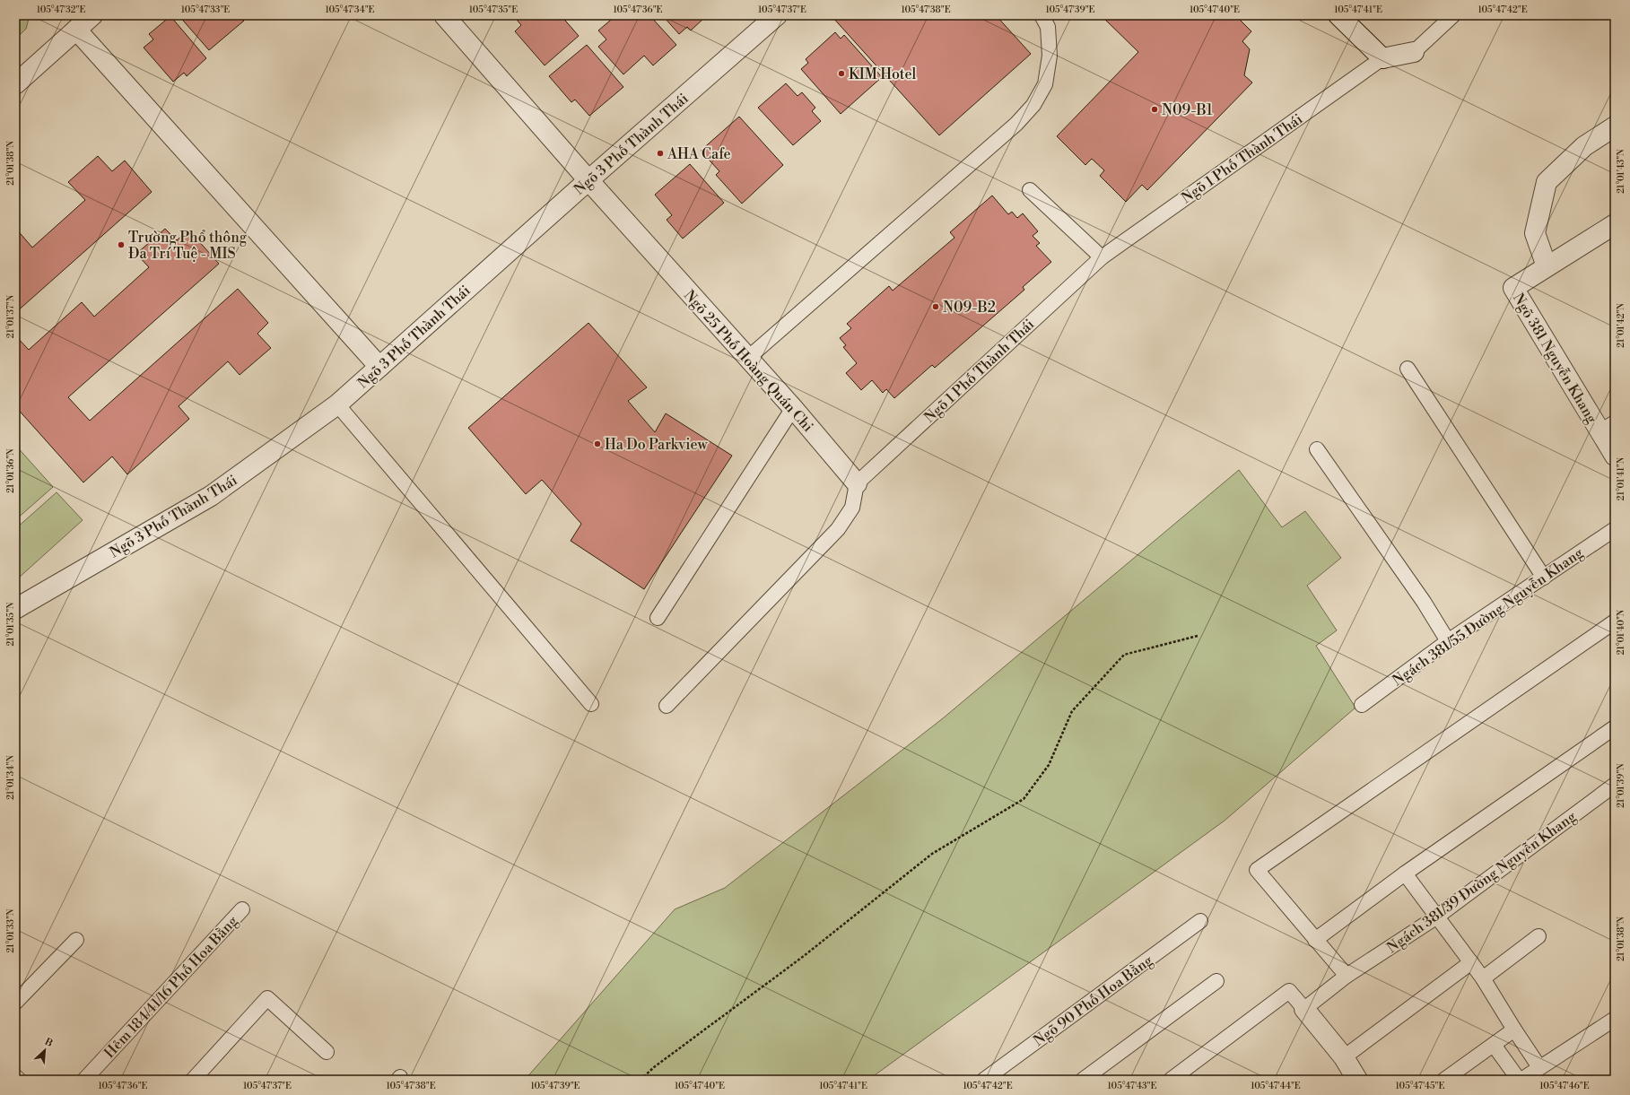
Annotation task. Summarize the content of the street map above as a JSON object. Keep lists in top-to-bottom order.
{
  "streets": {
    "street": ["Ngõ 3 Phố Thành Thái", "Ngõ 381 Nguyễn Khang", "Ngõ 25 Phố Hoàng Quán Chi"],
    "lane": [
      "Ngõ 1 Phố Thành Thái",
      "Ngách 381/55 Đường Nguyễn Khang",
      "Ngách 381/39 Đường Nguyễn Khang",
      "Hẻm 184/41/16 Phố Hoa Bằng",
      "Ngõ 90 Phố Hoa Bằng"
    ]
  },
  "crossings": [
    ["Ngõ 3 Phố Thành Thái", "Ngõ 25 Phố Hoàng Quán Chi"],
    ["Ngõ 1 Phố Thành Thái", "Ngõ 25 Phố Hoàng Quán Chi"]
  ],
  "places": [
    "KIM Hotel",
    "N09-B1",
    "AHA Cafe",
    "Trường Phổ thông Đa Trí Tuệ - MIS",
    "N09-B2",
    "Ha Do Parkview"
  ],
  "north": "top right",
  "coordinates": [
    "105°47'32\"E",
    "105°47'33\"E",
    "105°47'34\"E",
    "105°47'35\"E",
    "105°47'36\"E",
    "105°47'37\"E",
    "105°47'38\"E",
    "105°47'39\"E",
    "105°47'40\"E",
    "105°47'41\"E",
    "105°47'42\"E",
    "21°01'38\"N",
    "21°01'43\"N",
    "21°01'37\"N",
    "21°01'42\"N",
    "21°01'36\"N",
    "21°01'41\"N",
    "21°01'35\"N",
    "21°01'40\"N",
    "21°01'34\"N",
    "21°01'39\"N",
    "21°01'33\"N",
    "105°47'43\"E",
    "105°47'44\"E",
    "105°47'45\"E",
    "105°47'46\"E"
  ]
}
